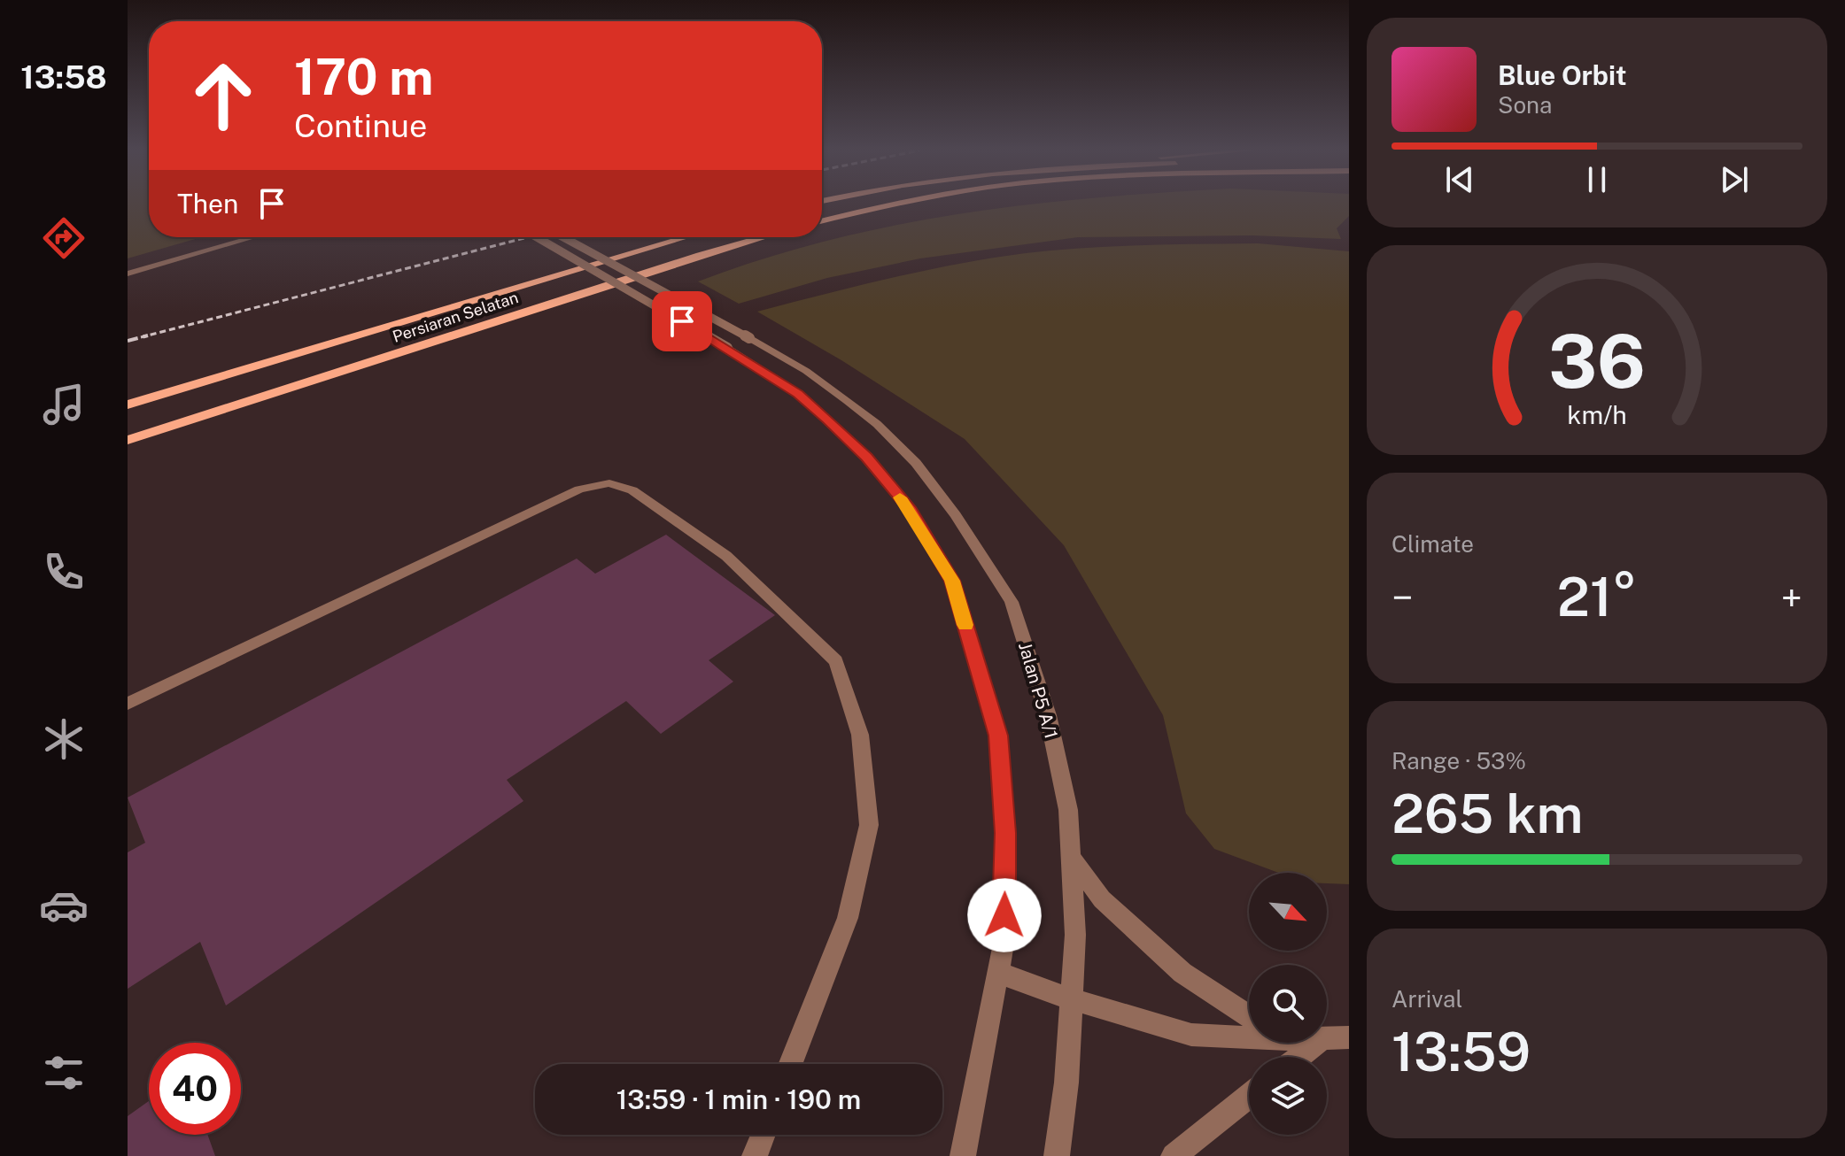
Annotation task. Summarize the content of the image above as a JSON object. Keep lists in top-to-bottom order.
{
  "streets": {
    "main road": ["Persiaran Selatan"],
    "street": ["Jalan P5 A/1"]
  },
  "north": "bottom right",
  "page": {
    "tabs": "13:58",
    "turn": ["170 m", "Continue"],
    "song": ["Blue Orbit", "Sona"],
    "then": "Then",
    "tile": [
      "Climate",
      ["Range · 53%", "265 km"],
      ["Arrival", "13:59"]
    ],
    "heat": ["−", "21°", "+"],
    "limit": "40",
    "trip": "13:59 · 1 min · 190 m",
    "gauge": ["36", "km/h"]
  }
}
